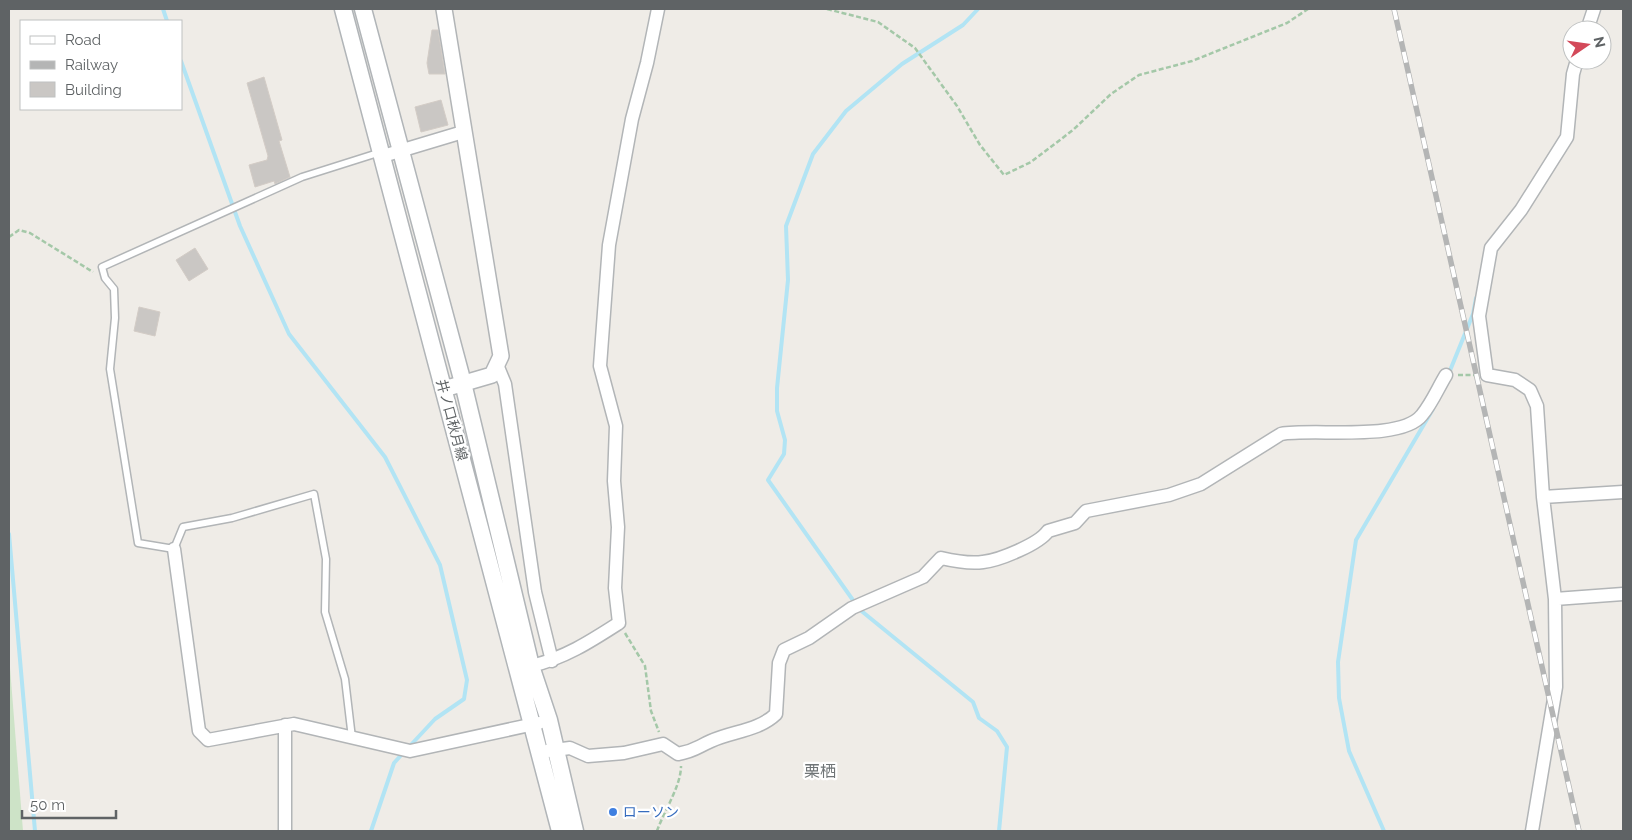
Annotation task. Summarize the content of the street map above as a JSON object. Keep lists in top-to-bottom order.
{
  "streets": {
    "main road": ["井ノ口秋月線"]
  },
  "districts": ["栗栖"],
  "places": ["ローソン"],
  "legend": ["Road", "Railway", "Building"],
  "scale_bar": "50 m",
  "north": "right"
}
